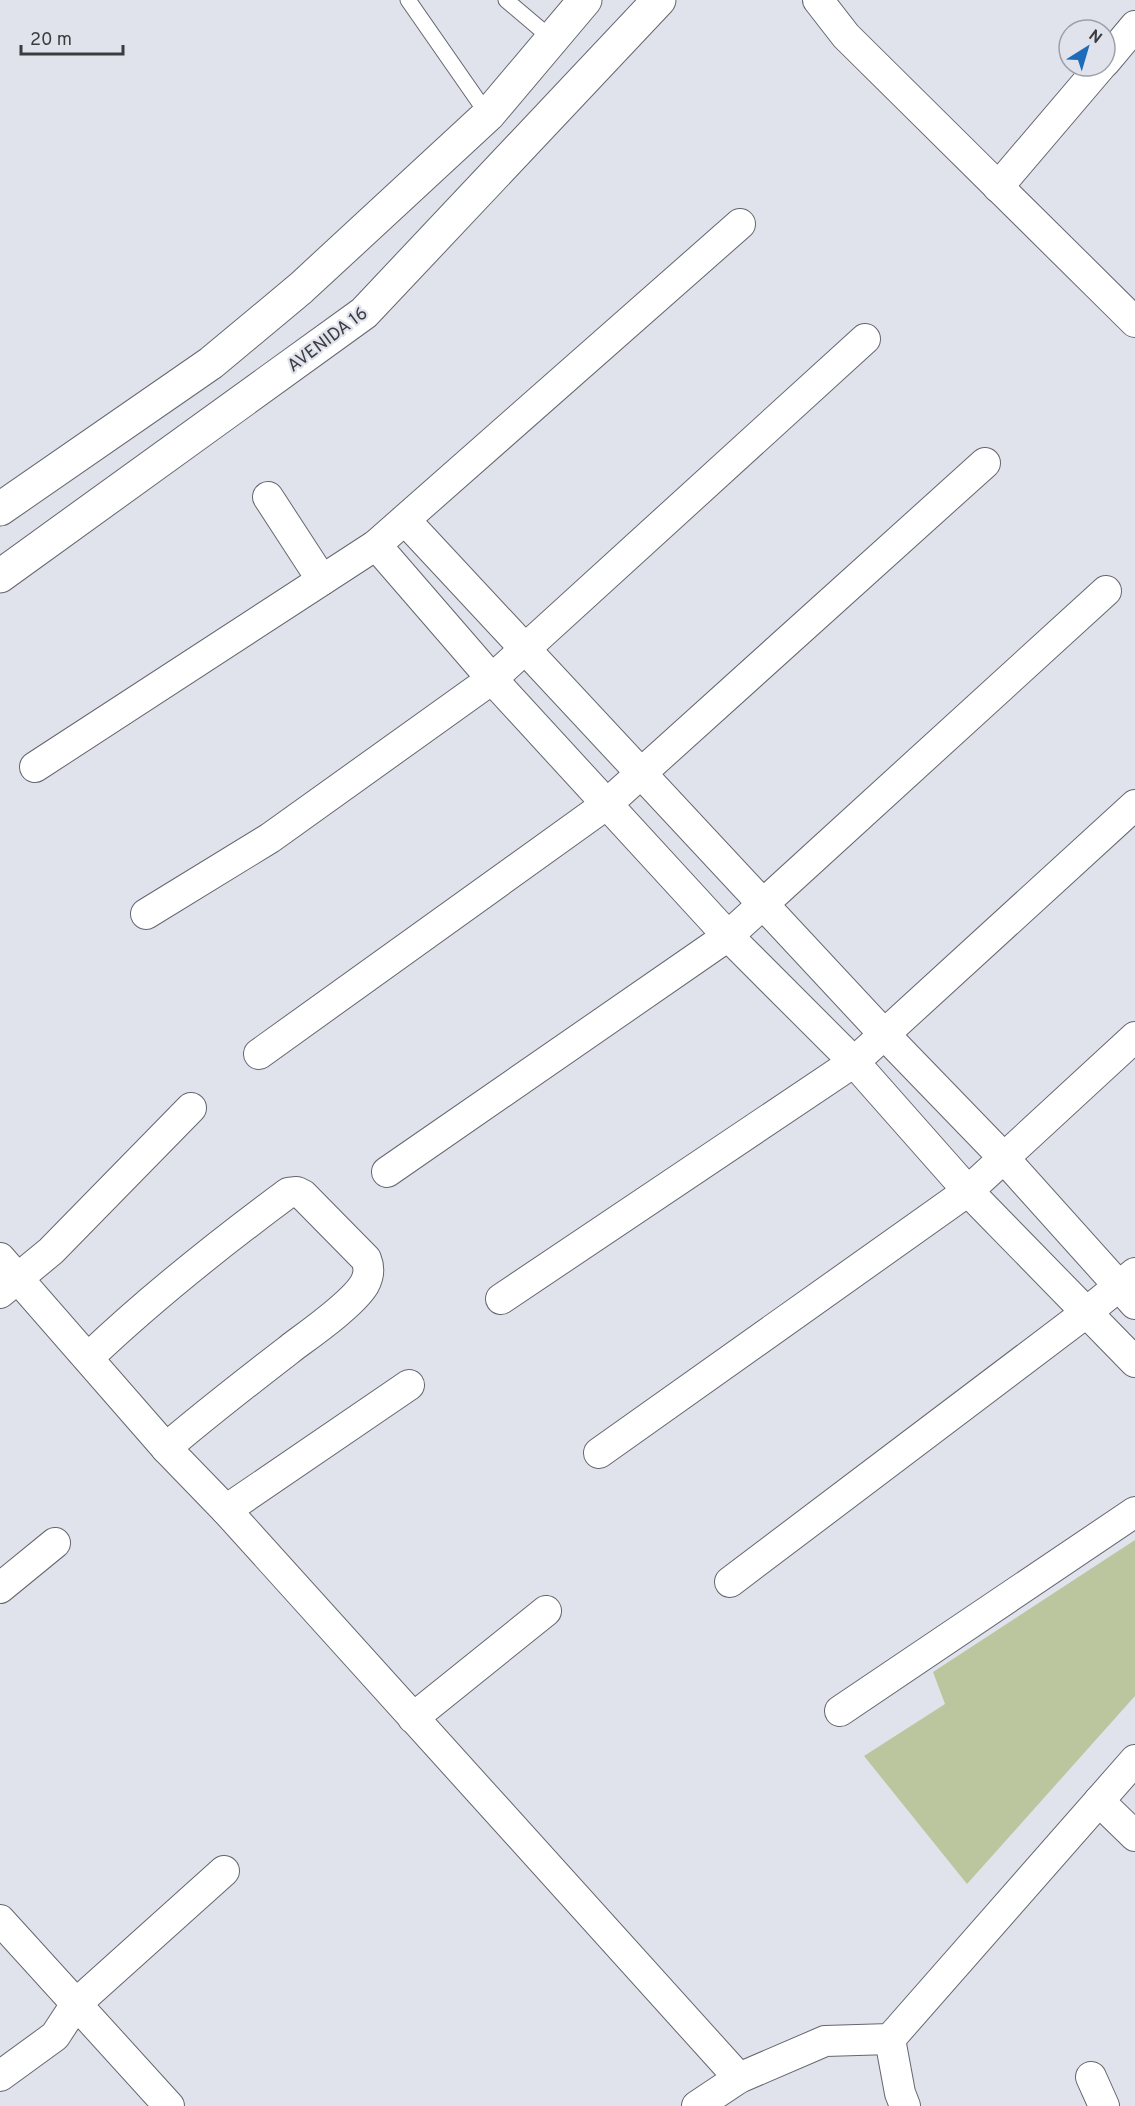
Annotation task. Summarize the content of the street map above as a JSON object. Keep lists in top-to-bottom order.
{
  "streets": {
    "highway": ["AVENIDA 16"]
  },
  "scale_bar": "20 m",
  "north": "top right"
}
